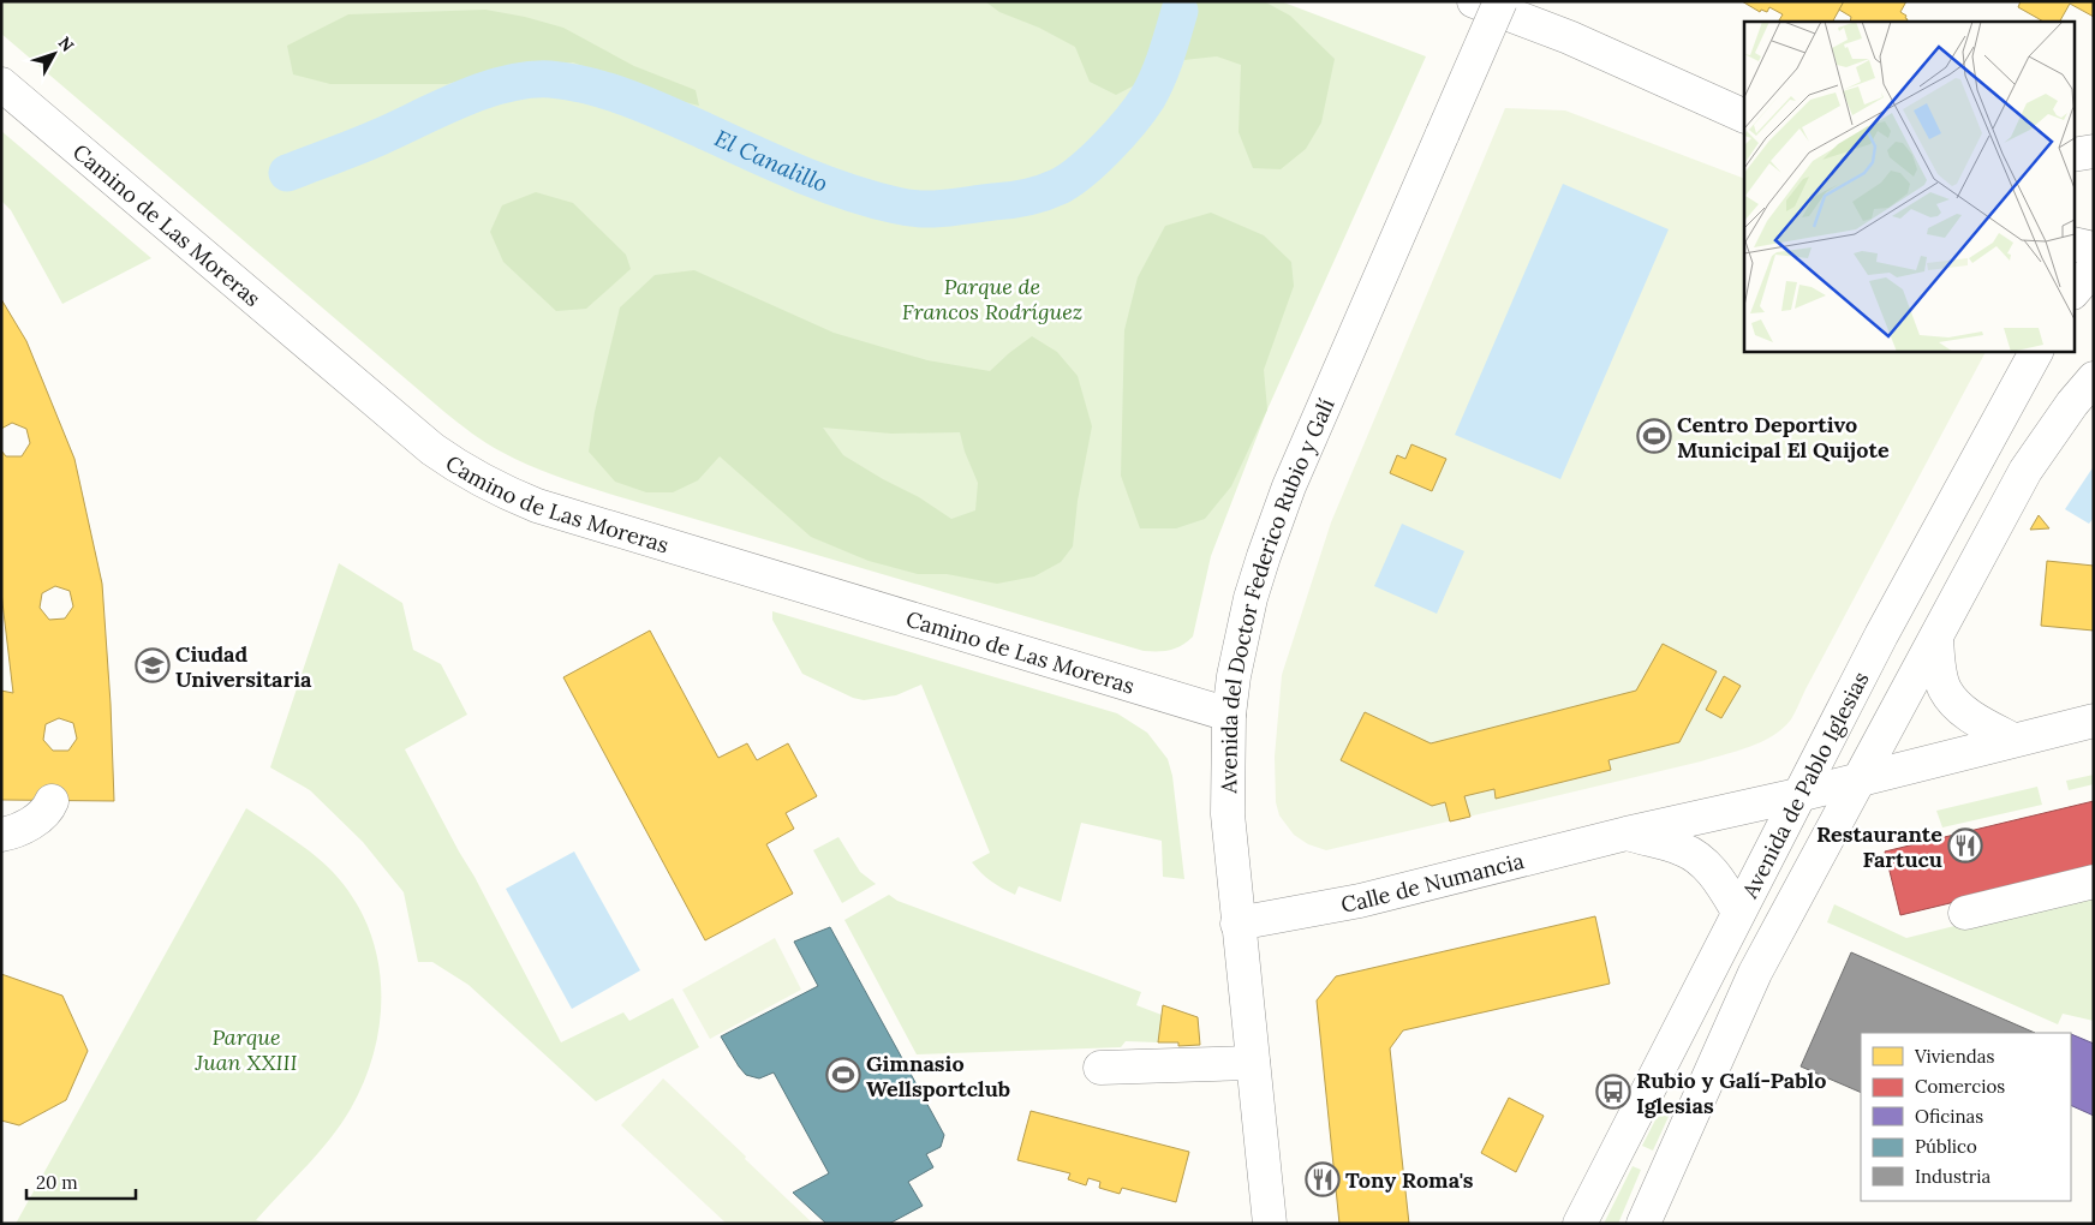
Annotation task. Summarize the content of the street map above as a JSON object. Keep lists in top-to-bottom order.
{
  "streets": {
    "street": [
      "Camino de Las Moreras",
      "Avenida del Doctor Federico Rubio y Galí",
      "Avenida de Pablo Iglesias",
      "Calle de Numancia"
    ]
  },
  "crossings": [
    ["Camino de Las Moreras", "Avenida del Doctor Federico Rubio y Galí"],
    ["Avenida del Doctor Federico Rubio y Galí", "Calle de Numancia"],
    ["Avenida de Pablo Iglesias", "Calle de Numancia"]
  ],
  "water": ["El Canalillo"],
  "parks": ["Parque de Francos Rodríguez", "Parque Juan XXIII"],
  "places": {
    "sports": ["Centro Deportivo Municipal El Quijote", "Gimnasio Wellsportclub"],
    "school or university": ["Ciudad Universitaria"],
    "restaurant": ["Restaurante Fartucu", "Tony Roma's"],
    "bus stop": ["Rubio y Galí-Pablo Iglesias"]
  },
  "legend": [
    "Viviendas",
    "Comercios",
    "Oficinas",
    "Público",
    "Industria"
  ],
  "scale_bar": "20 m",
  "north": "top right"
}
